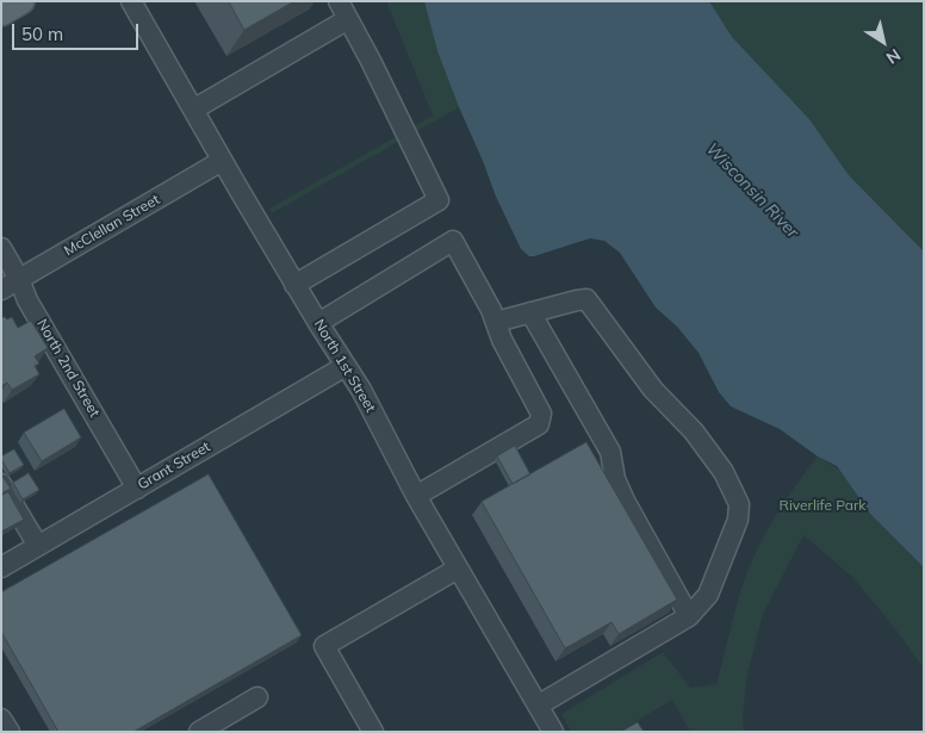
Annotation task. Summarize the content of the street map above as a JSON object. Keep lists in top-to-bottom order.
{
  "streets": {
    "street": [
      "McClellan Street",
      "North 1st Street",
      "North 2nd Street",
      "Grant Street"
    ]
  },
  "crossings": [
    ["McClellan Street", "North 1st Street"],
    ["McClellan Street", "North 2nd Street"],
    ["North 1st Street", "Grant Street"],
    ["North 2nd Street", "Grant Street"]
  ],
  "water": ["Wisconsin River"],
  "parks": ["Riverlife Park"],
  "scale_bar": "50 m",
  "north": "bottom right"
}
